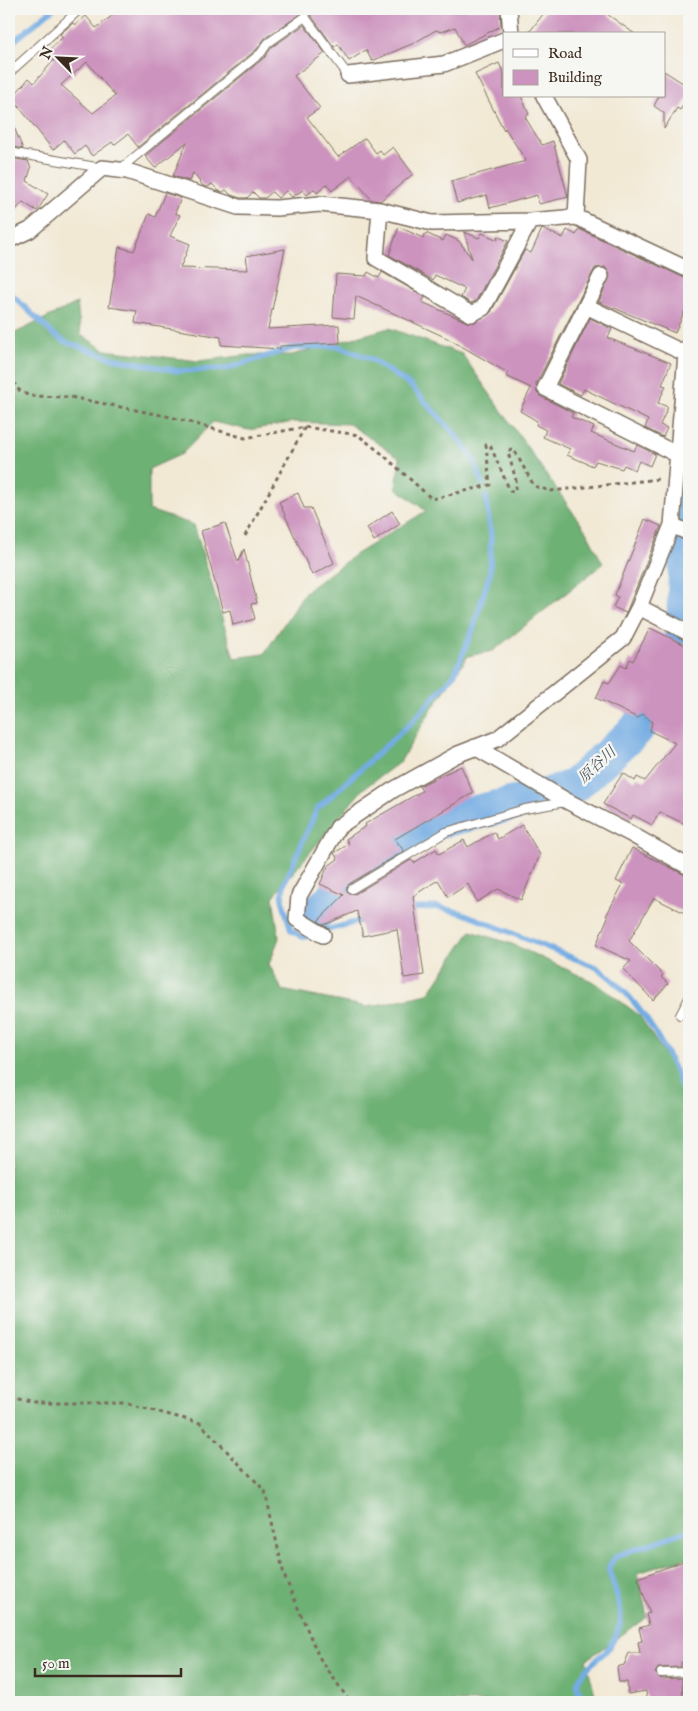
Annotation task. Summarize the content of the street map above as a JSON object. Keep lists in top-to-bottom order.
{
  "water": ["原谷川"],
  "legend": ["Road", "Building"],
  "scale_bar": "50 m",
  "north": "top left"
}
